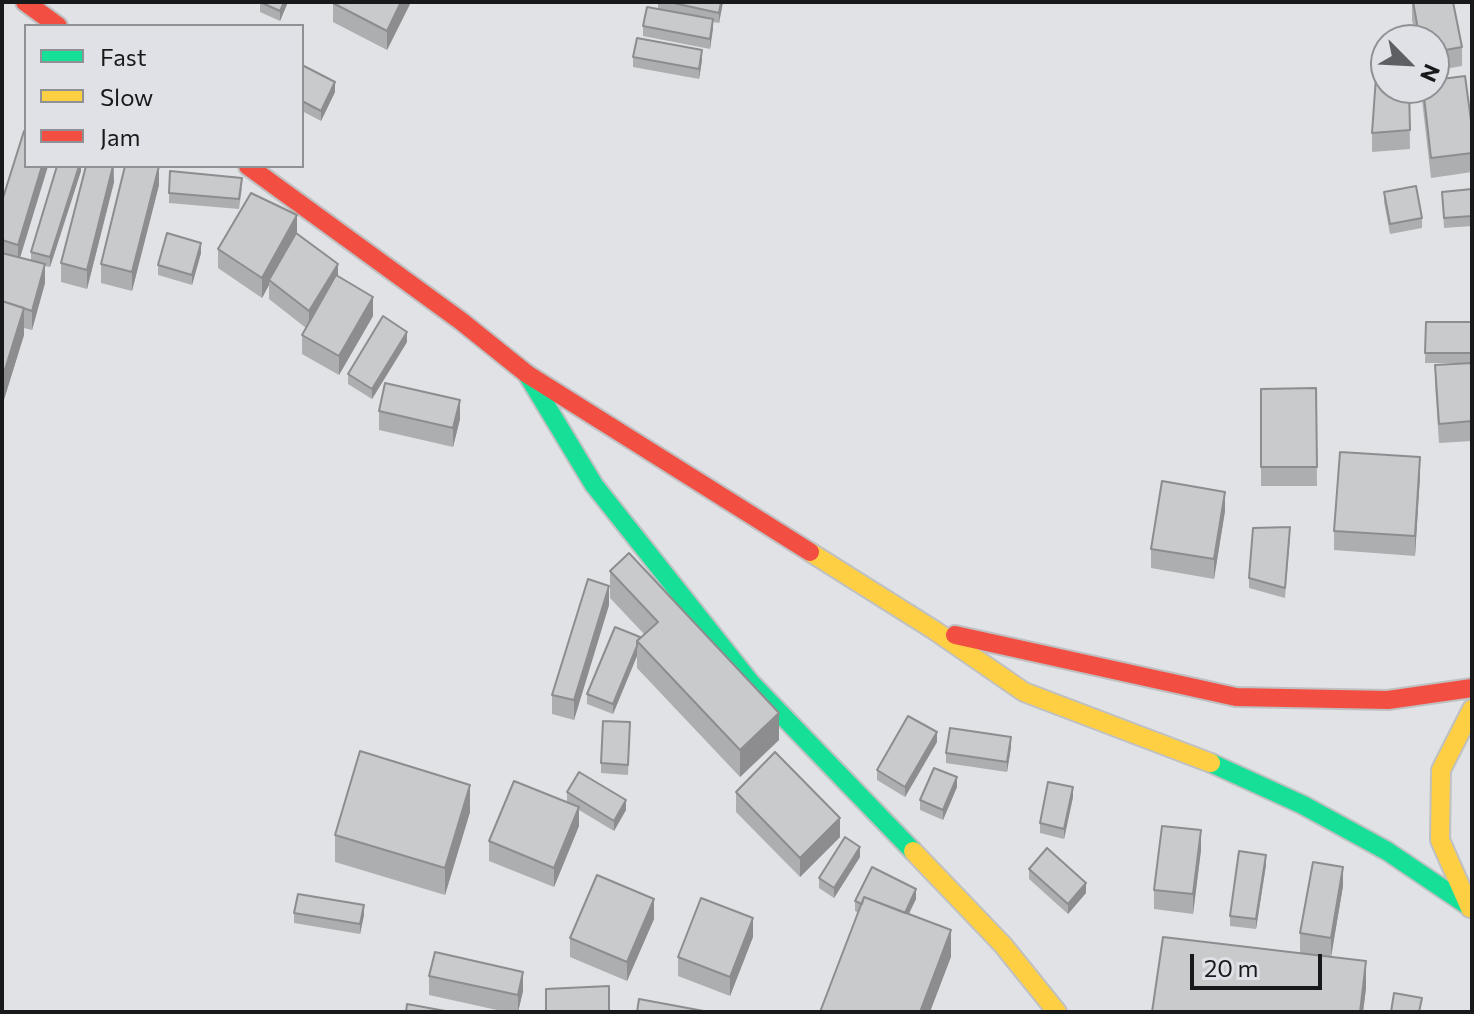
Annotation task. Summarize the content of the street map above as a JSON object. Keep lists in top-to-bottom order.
{
  "legend": ["Fast", "Slow", "Jam"],
  "scale_bar": "20 m",
  "north": "bottom right"
}
